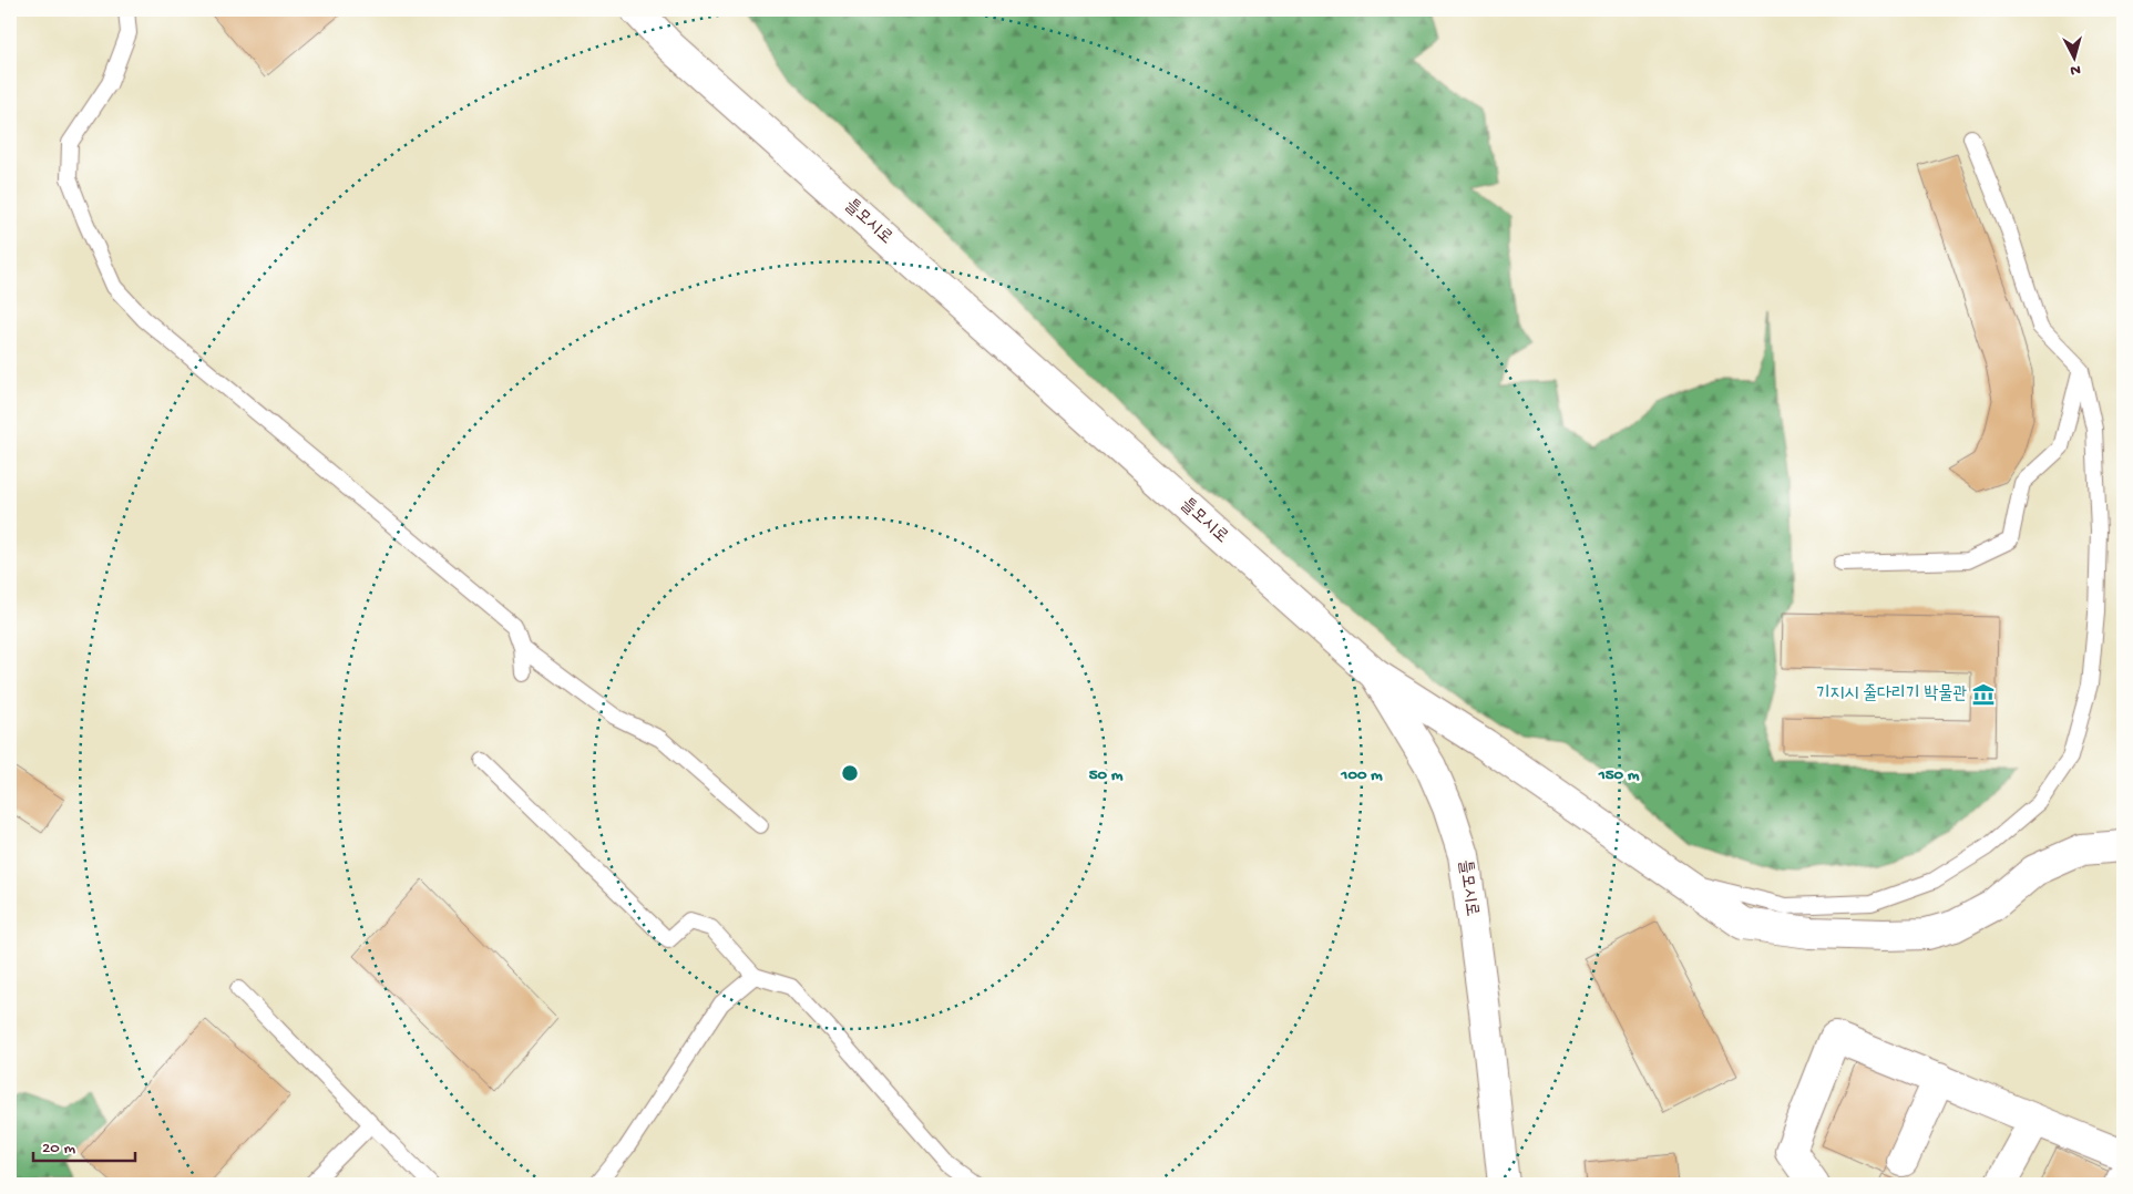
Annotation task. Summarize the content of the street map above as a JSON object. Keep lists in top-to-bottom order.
{
  "streets": {
    "main road": ["틀모시로"]
  },
  "places": {
    "museum": ["기지시 줄다리기 박물관"]
  },
  "scale_bar": "20 m",
  "north": "bottom",
  "rings": ["50 m", "100 m", "150 m"]
}
